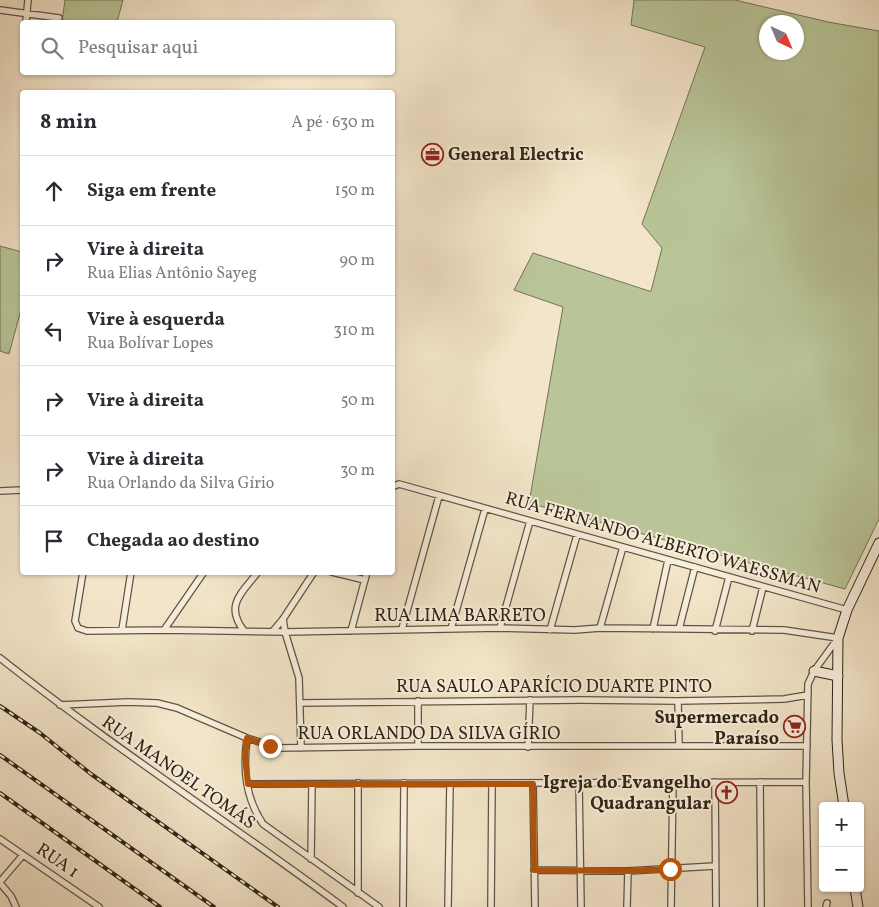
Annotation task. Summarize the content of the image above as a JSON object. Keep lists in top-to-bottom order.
{
  "streets": {
    "street": [
      "RUA FERNANDO ALBERTO WAESSMAN",
      "RUA LIMA BARRETO",
      "RUA SAULO APARÍCIO DUARTE PINTO",
      "RUA ORLANDO DA SILVA GÍRIO",
      "RUA MANOEL TOMÁS",
      "RUA 1"
    ]
  },
  "crossings": [
    ["RUA ORLANDO DA SILVA GÍRIO", "RUA MANOEL TOMÁS"]
  ],
  "places": {
    "office": ["General Electric"],
    "supermarket": ["Supermercado Paraíso"],
    "church": ["Igreja do Evangelho Quadrangular"]
  },
  "north": "bottom right",
  "page": {
    "search": "Pesquisar aqui",
    "heading": ["8 min", "A pé · 630 m"],
    "list": [
      ["Siga em frente", "150 m"],
      ["Vire à direita", "Rua Elias Antônio Sayeg", "90 m"],
      ["Vire à esquerda", "Rua Bolívar Lopes", "310 m"],
      ["Vire à direita", "50 m"],
      ["Vire à direita", "Rua Orlando da Silva Gírio", "30 m"],
      "Chegada ao destino"
    ],
    "map_buttons": ["+", "−"]
  }
}
